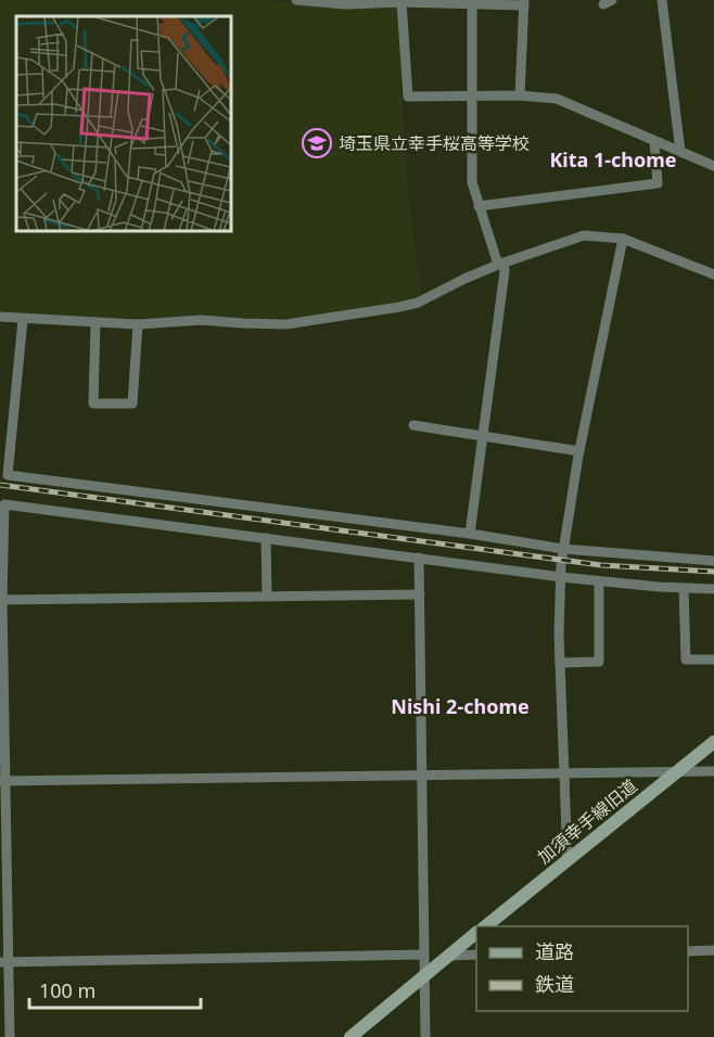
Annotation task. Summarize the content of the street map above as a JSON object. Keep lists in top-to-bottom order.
{
  "streets": {
    "street": ["加須幸手線旧道"]
  },
  "districts": ["Kita 1-chome", "Nishi 2-chome"],
  "places": {
    "school or university": ["埼玉県立幸手桜高等学校"]
  },
  "legend": ["道路", "鉄道"],
  "scale_bar": "100 m"
}
